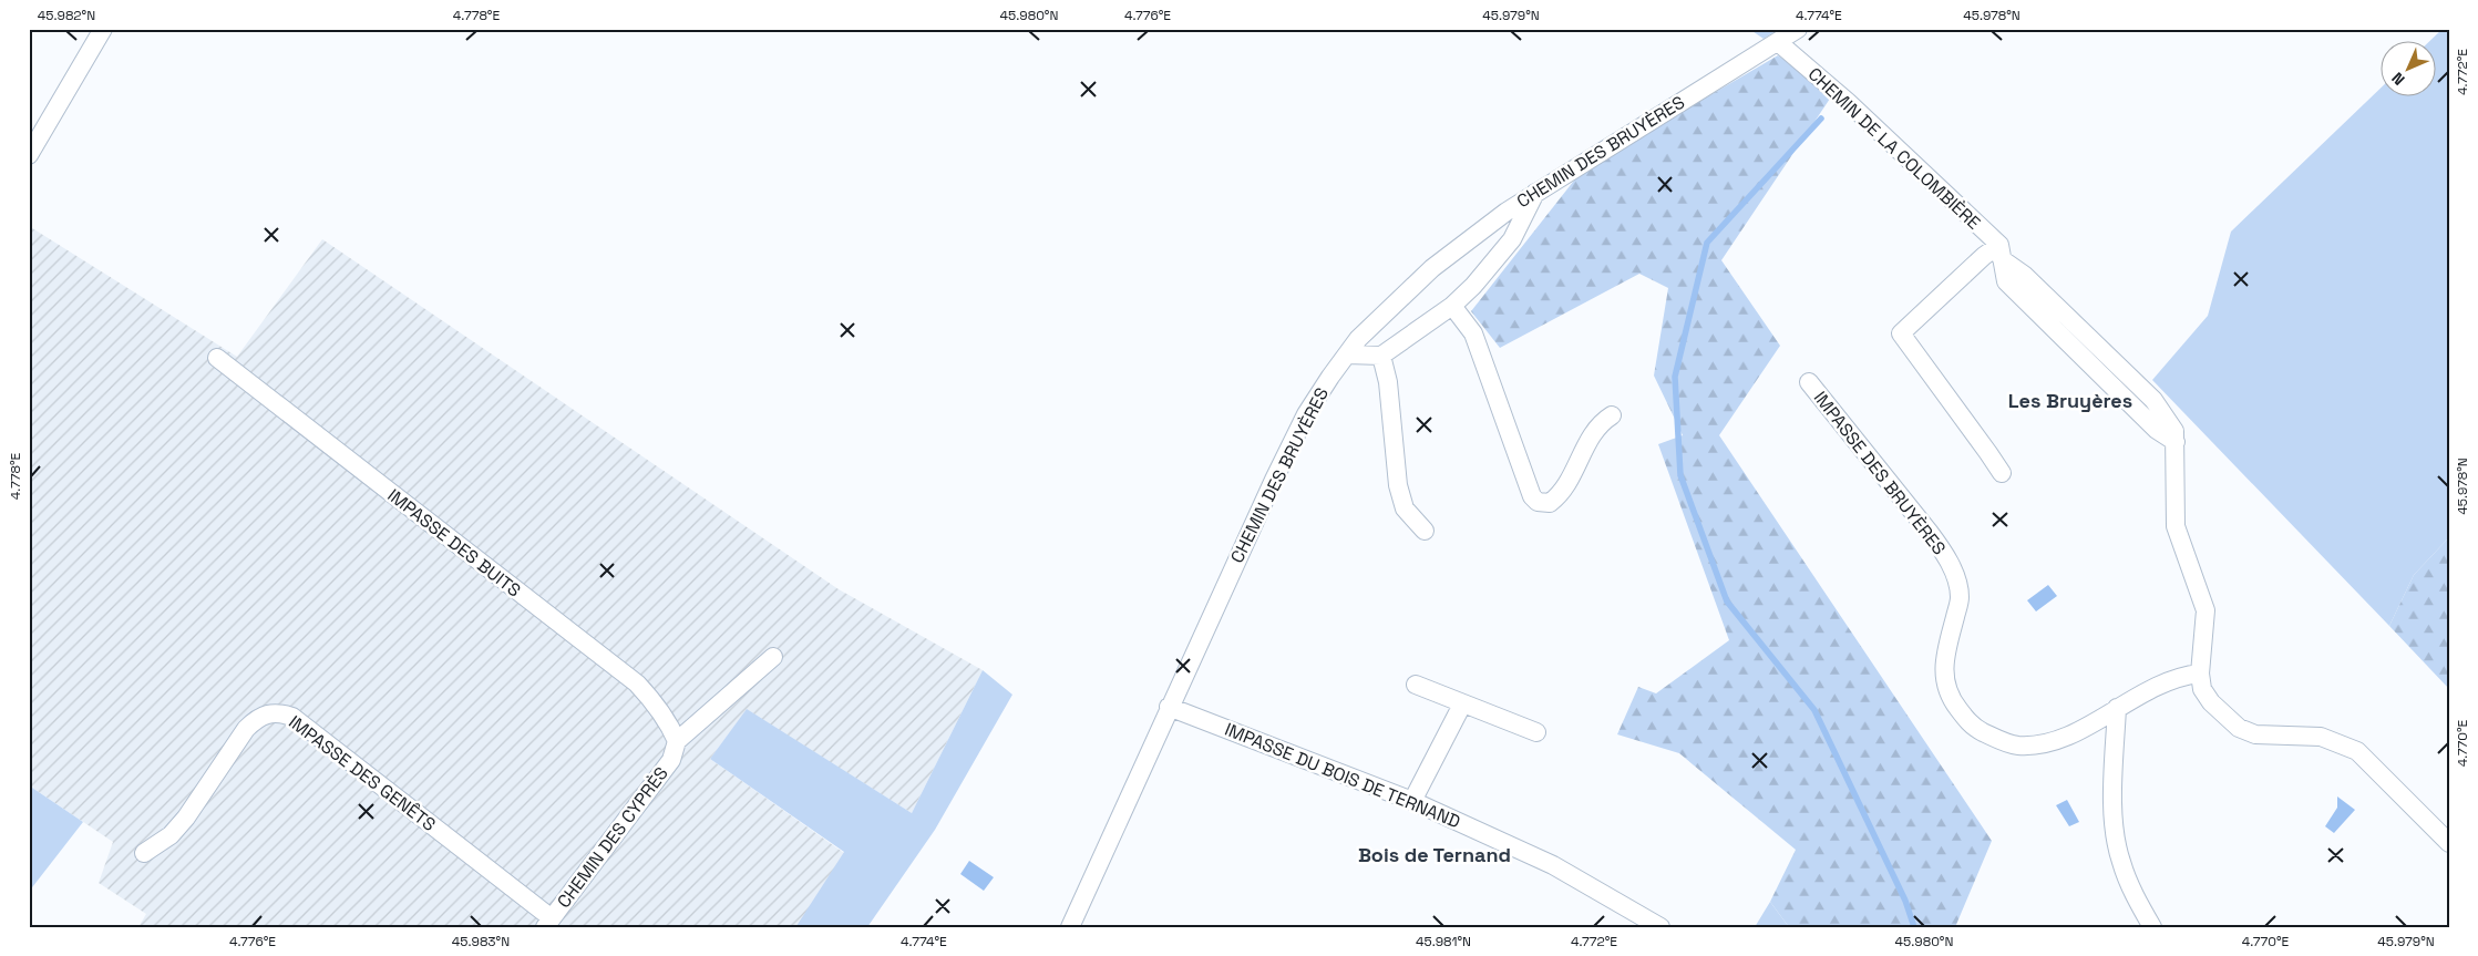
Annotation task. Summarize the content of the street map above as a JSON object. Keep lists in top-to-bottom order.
{
  "streets": {
    "street": [
      "CHEMIN DE LA COLOMBIÈRE",
      "CHEMIN DES BRUYÈRES",
      "IMPASSE DES BRUYÈRES",
      "IMPASSE DES BUITS",
      "IMPASSE DES GENÊTS",
      "IMPASSE DU BOIS DE TERNAND",
      "CHEMIN DES CYPRÈS"
    ]
  },
  "crossings": [
    ["CHEMIN DE LA COLOMBIÈRE", "CHEMIN DES BRUYÈRES"],
    ["CHEMIN DES BRUYÈRES", "IMPASSE DU BOIS DE TERNAND"],
    ["IMPASSE DES BUITS", "CHEMIN DES CYPRÈS"],
    ["IMPASSE DES GENÊTS", "CHEMIN DES CYPRÈS"]
  ],
  "districts": ["Les Bruyères", "Bois de Ternand"],
  "north": "bottom left",
  "coordinates": [
    "45.982°N",
    "4.778°E",
    "45.980°N",
    "4.776°E",
    "45.979°N",
    "4.774°E",
    "45.978°N",
    "4.772°E",
    "4.770°E",
    "45.983°N",
    "45.981°N"
  ]
}
